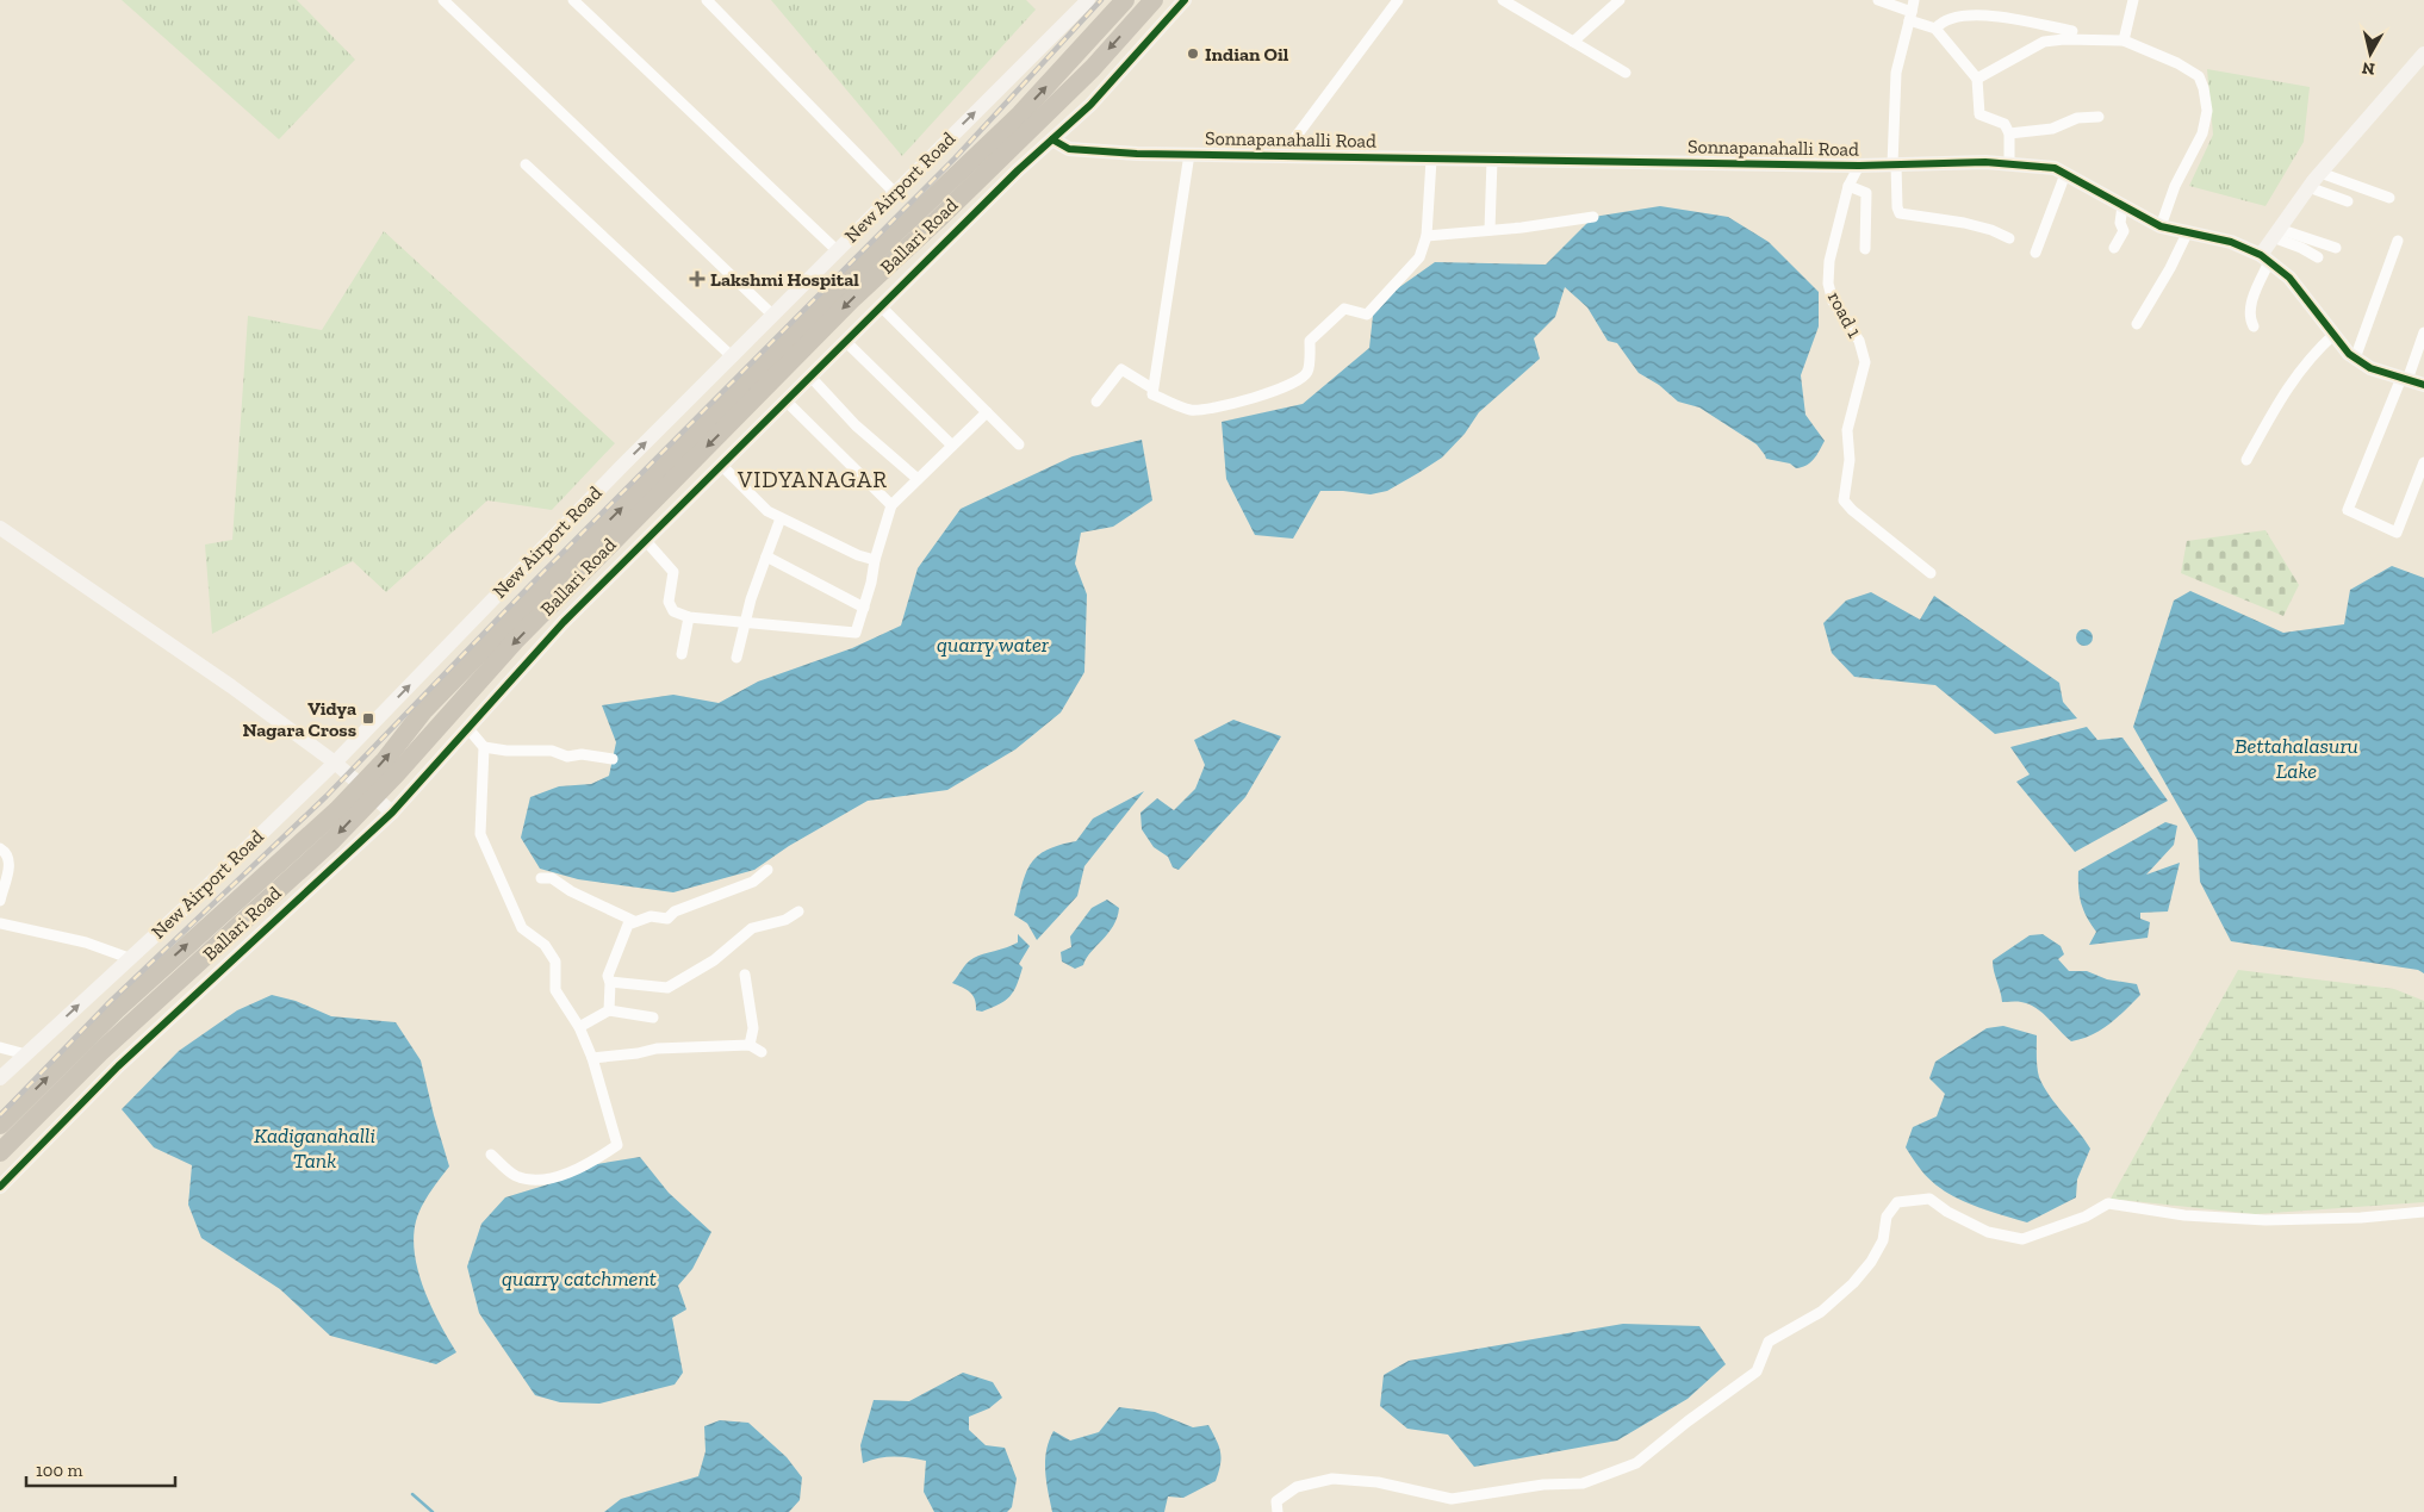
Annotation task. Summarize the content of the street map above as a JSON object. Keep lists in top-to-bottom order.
{
  "streets": {
    "highway": ["Ballari Road"],
    "street": ["Sonnapanahalli Road", "New Airport Road", "road 1"]
  },
  "crossings": [
    ["Sonnapanahalli Road", "road 1"]
  ],
  "districts": ["VIDYANAGAR"],
  "water": [
    "quarry water",
    "Bettahalasuru Lake",
    "Kadiganahalli Tank",
    "quarry catchment"
  ],
  "places": {
    "other": ["Indian Oil"],
    "health": ["Lakshmi Hospital"],
    "transit": ["Vidya Nagara Cross"]
  },
  "scale_bar": "100 m",
  "north": "bottom"
}
